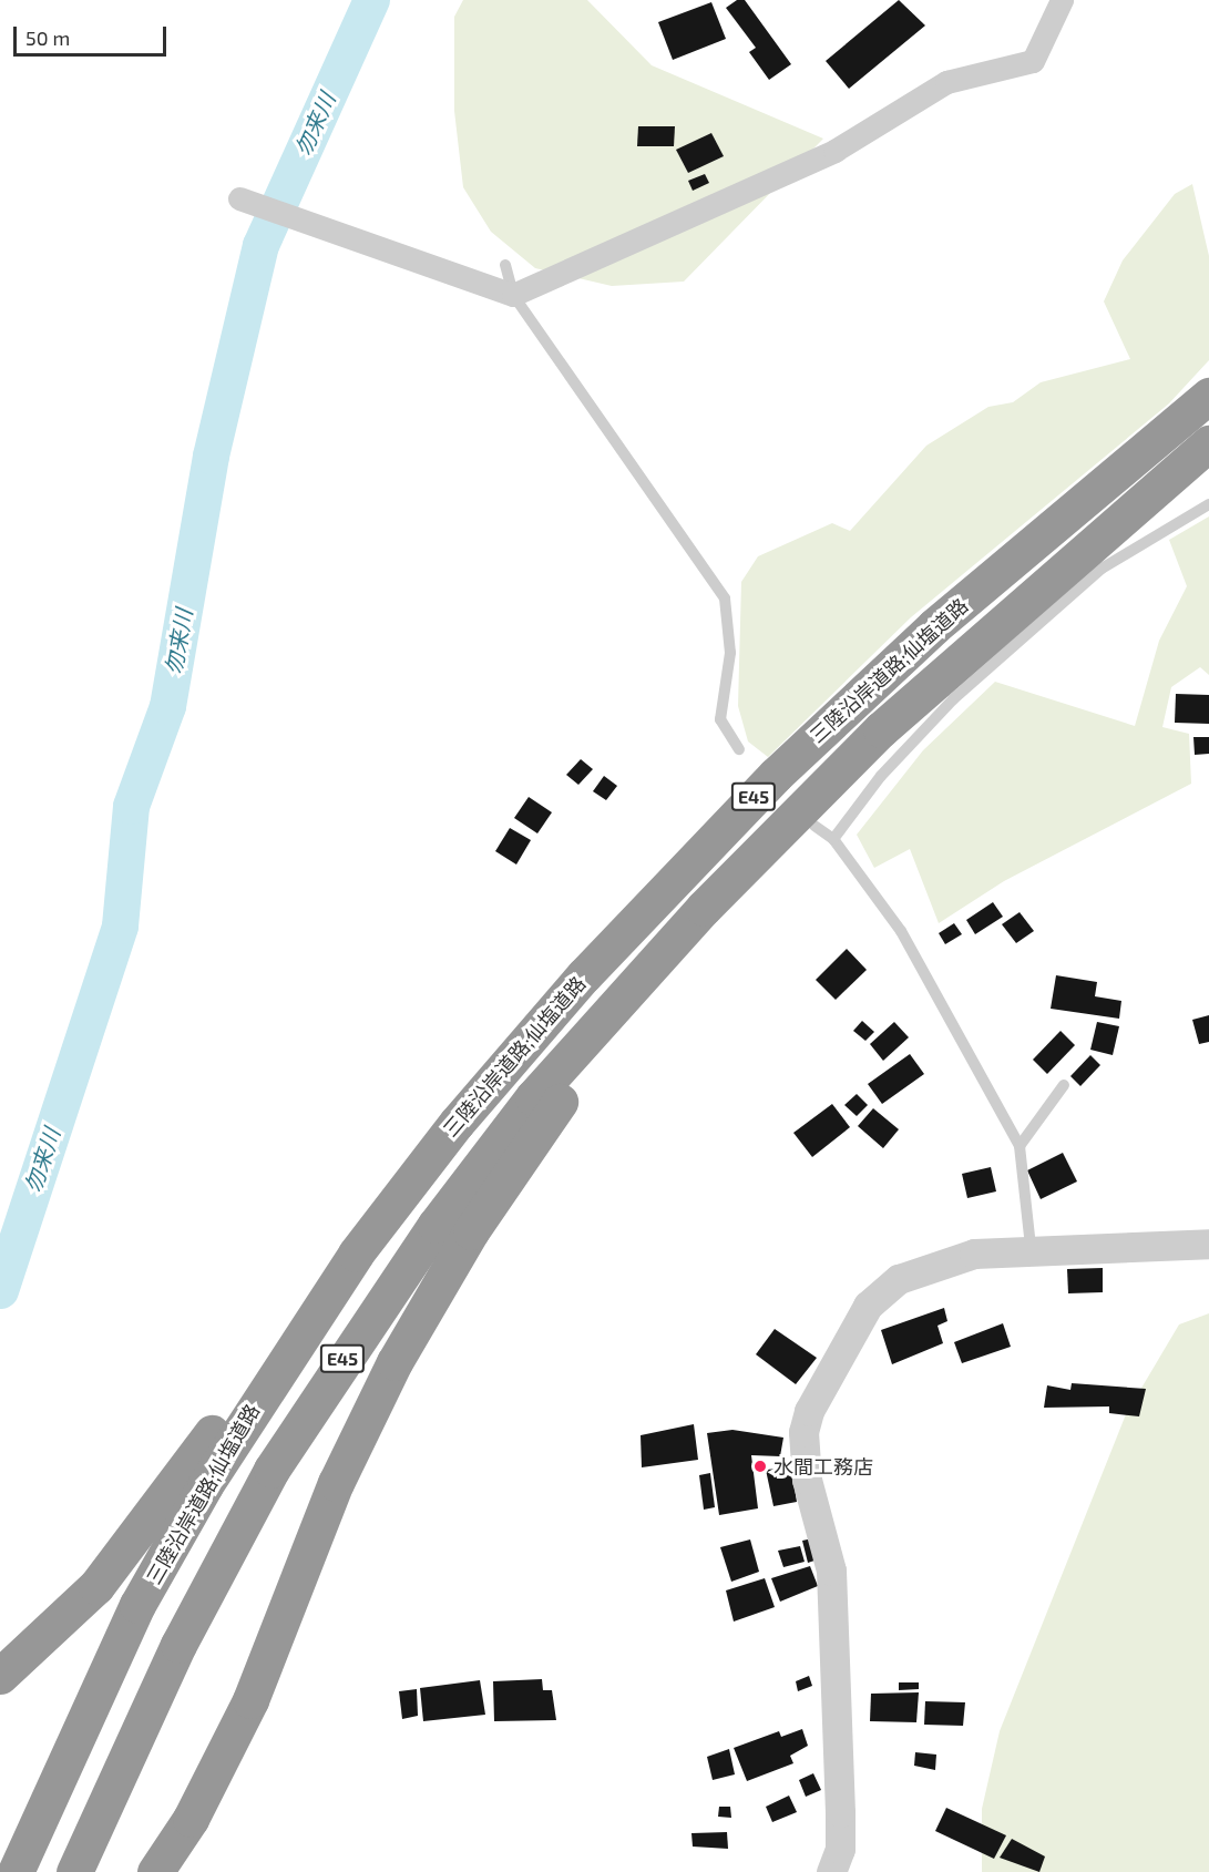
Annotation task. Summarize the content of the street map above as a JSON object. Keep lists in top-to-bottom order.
{
  "streets": {
    "highway": ["三陸沿岸道路;仙塩道路", "E45"]
  },
  "water": ["勿来川"],
  "places": ["水間工務店"],
  "scale_bar": "50 m"
}
